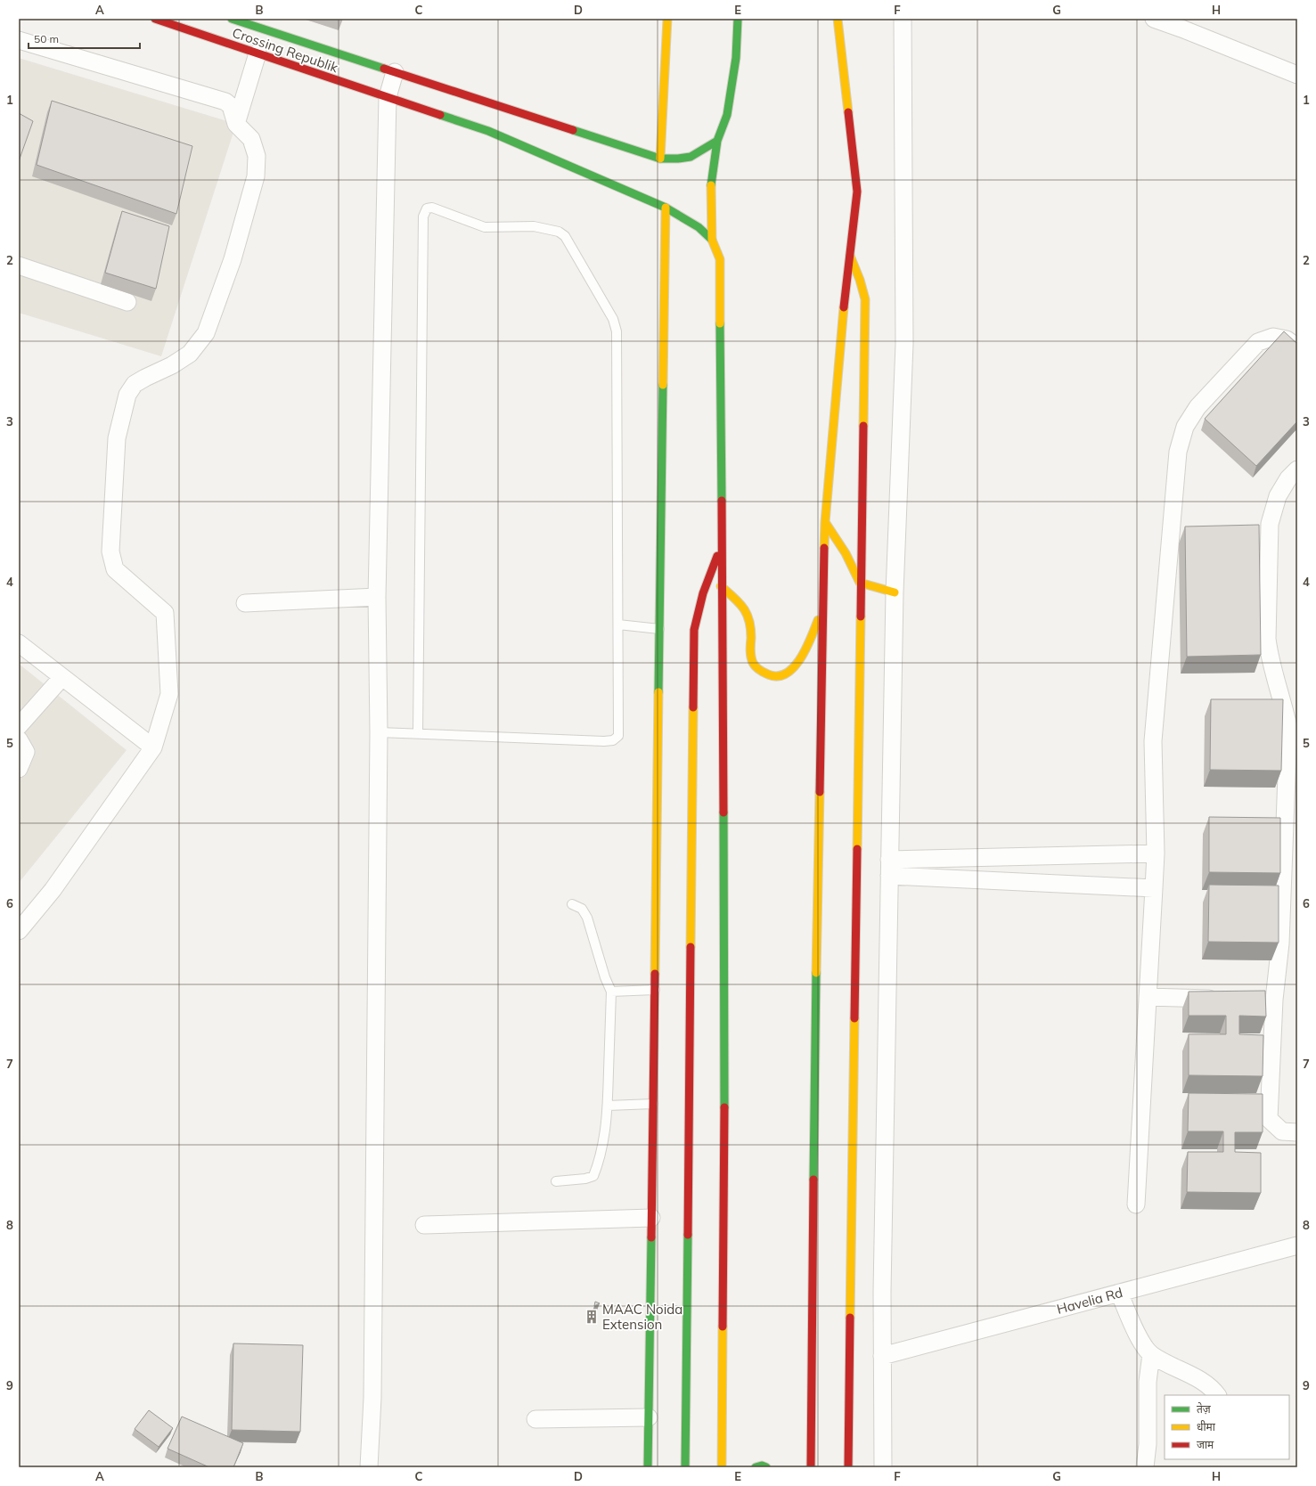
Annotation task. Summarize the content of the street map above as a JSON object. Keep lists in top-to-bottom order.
{
  "streets": {
    "street": ["Crossing Republik", "Havelia Rd"]
  },
  "places": {
    "building": ["MAAC Noida Extension"]
  },
  "legend": ["तेज़", "धीमा", "जाम"],
  "scale_bar": "50 m",
  "grid": {
    "columns": [
      "A",
      "B",
      "C",
      "D",
      "E",
      "F",
      "G",
      "H"
    ],
    "rows": [
      "1",
      "2",
      "3",
      "4",
      "5",
      "6",
      "7",
      "8",
      "9"
    ]
  }
}
